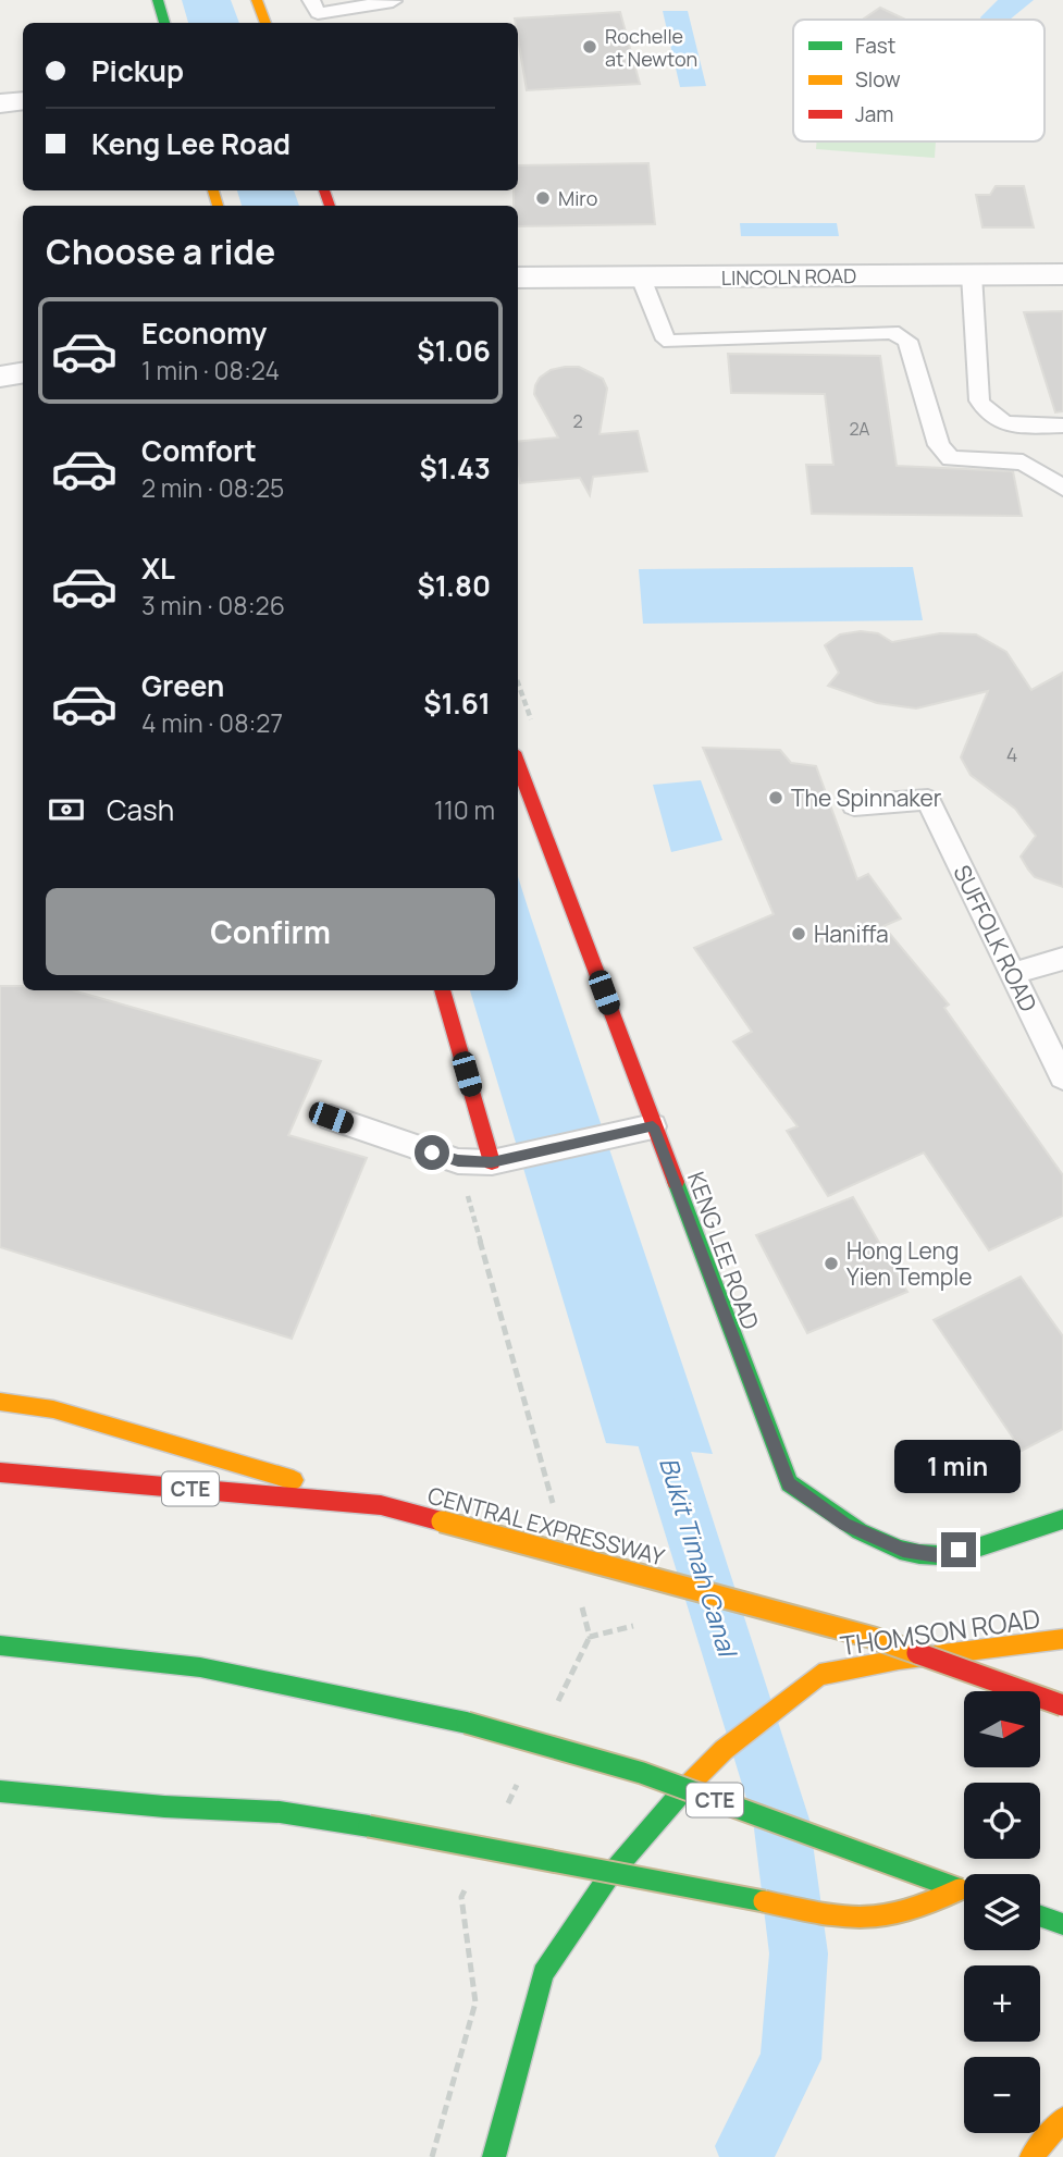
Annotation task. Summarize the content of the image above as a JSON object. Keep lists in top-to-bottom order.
{
  "streets": {
    "main road": [
      "KENG LEE ROAD",
      "CTE",
      "CENTRAL EXPRESSWAY",
      "THOMSON ROAD"
    ],
    "street": ["LINCOLN ROAD"],
    "lane": ["SUFFOLK ROAD"]
  },
  "water": ["Bukit Timah Canal"],
  "places": [
    "Rochelle at Newton",
    "Miro",
    "The Spinnaker",
    "Haniffa",
    "Hong Leng Yien Temple"
  ],
  "house_numbers": ["2", "2A", "4"],
  "legend": ["Fast", "Slow", "Jam"],
  "north": "right",
  "page": {
    "banner": ["Pickup", "Keng Lee Road"],
    "heading": "Choose a ride",
    "list": [
      {
        "name": "Economy",
        "note": "1 min · 08:24",
        "value": "$1.06"
      },
      {
        "name": "Comfort",
        "note": "2 min · 08:25",
        "value": "$1.43"
      },
      {
        "name": "XL",
        "note": "3 min · 08:26",
        "value": "$1.80"
      },
      {
        "name": "Green",
        "note": "4 min · 08:27",
        "value": "$1.61"
      }
    ],
    "pay": ["Cash", "110 m"],
    "buttons": "Confirm",
    "bubble": "1 min",
    "map_buttons": ["+", "−"]
  }
}
